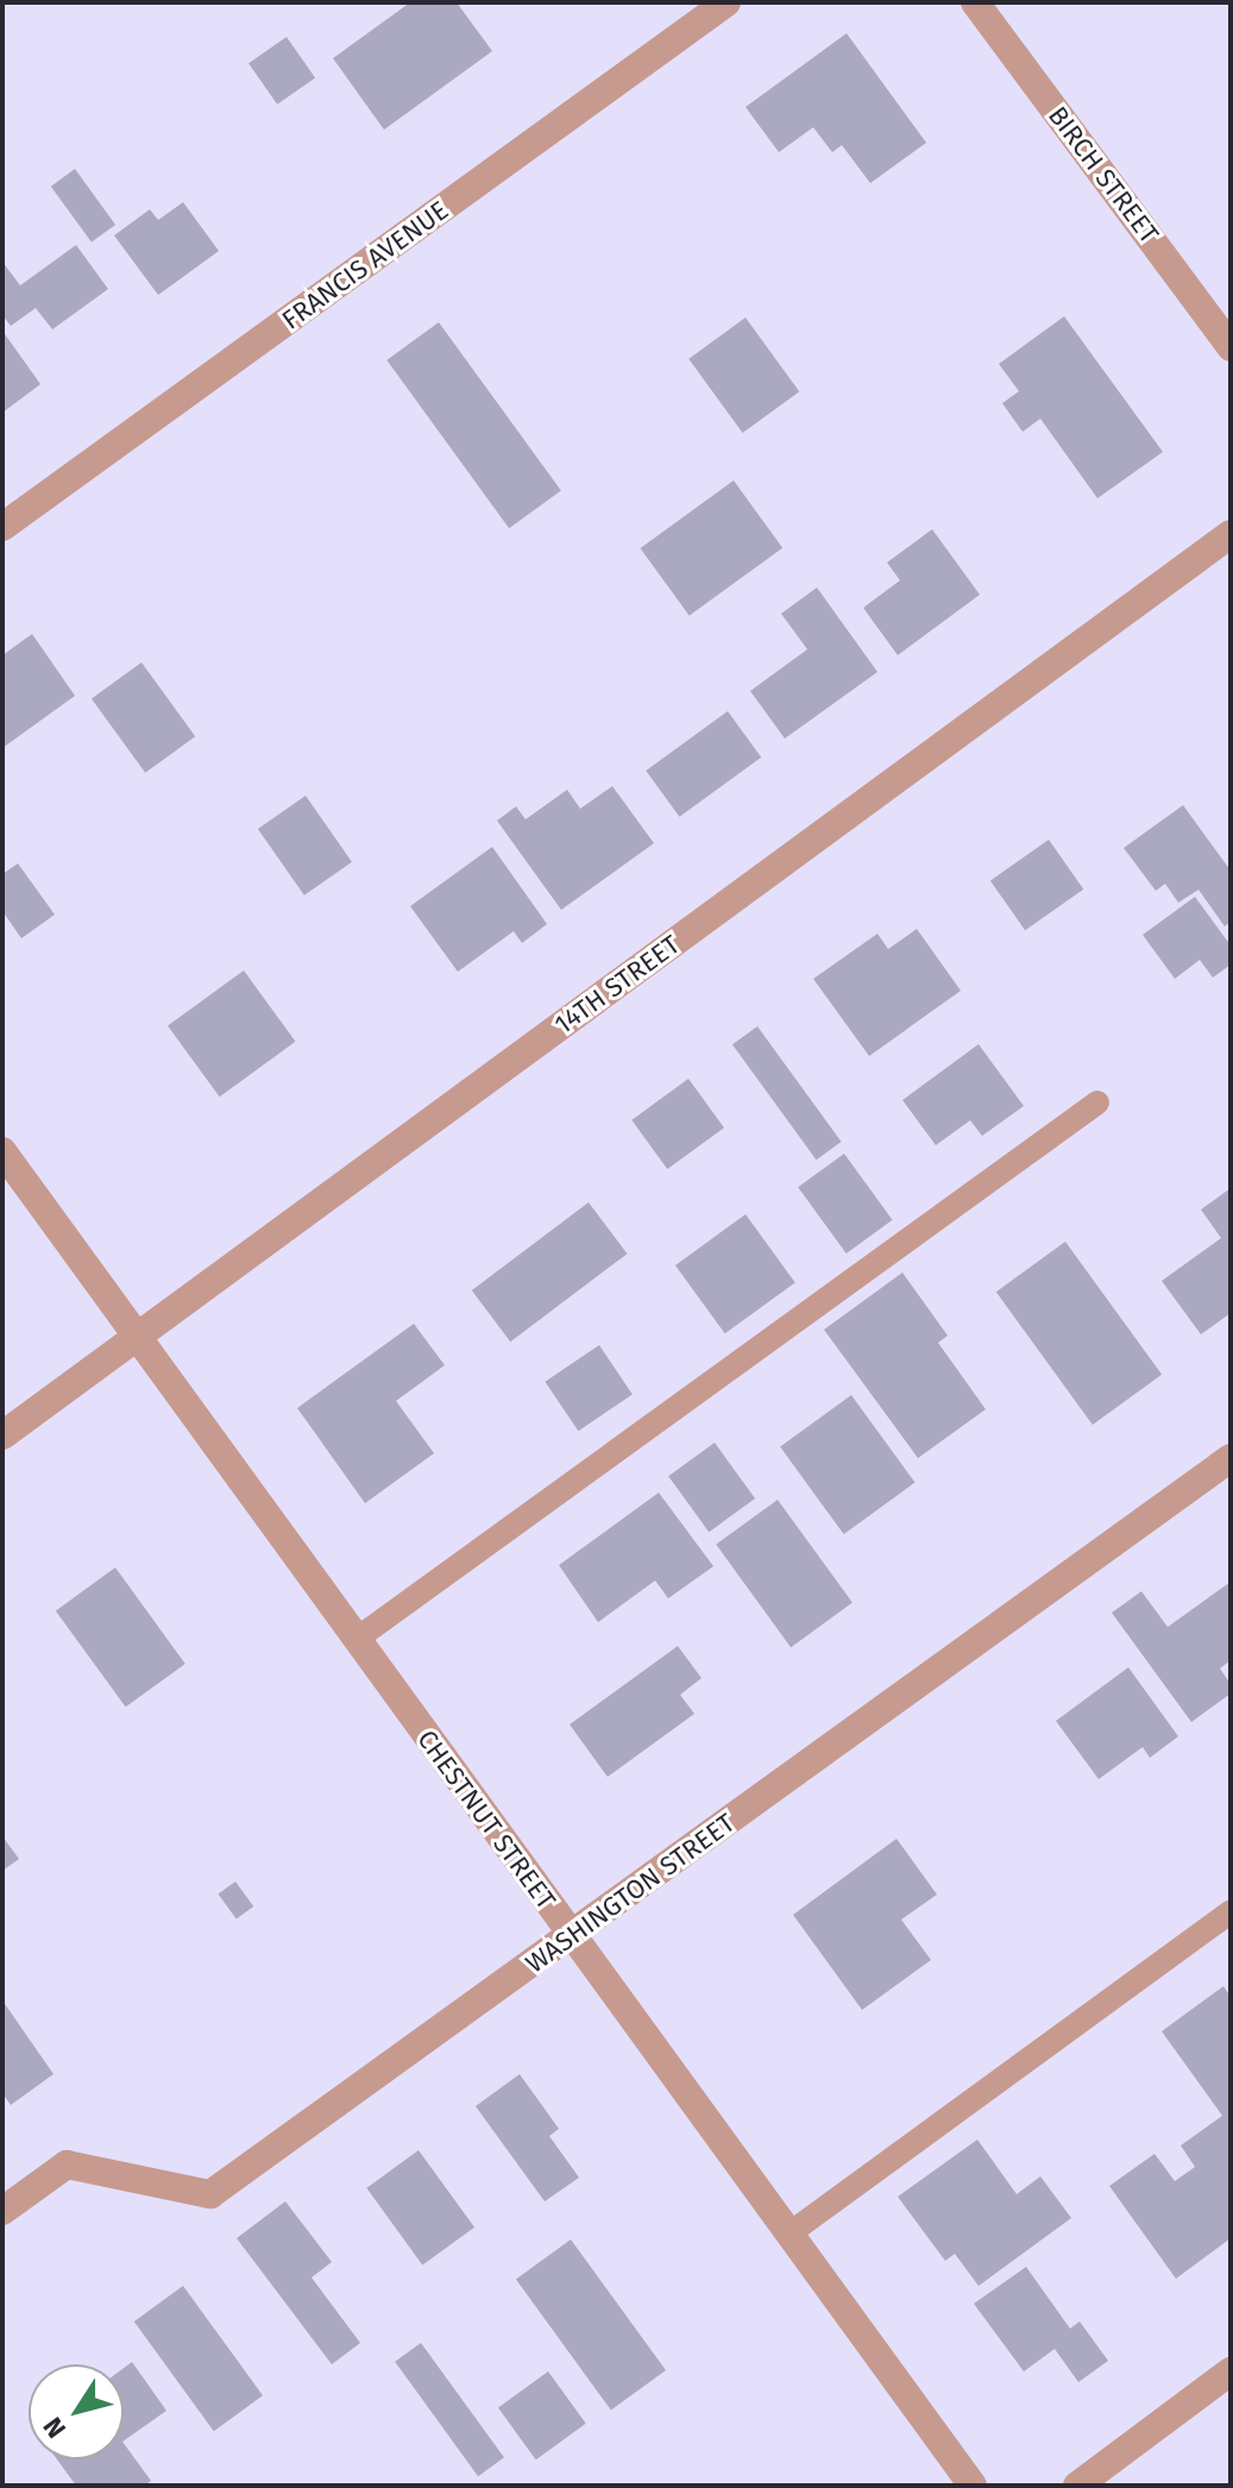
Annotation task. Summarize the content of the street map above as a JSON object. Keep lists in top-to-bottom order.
{
  "streets": {
    "street": [
      "BIRCH STREET",
      "FRANCIS AVENUE",
      "14TH STREET",
      "CHESTNUT STREET",
      "WASHINGTON STREET"
    ]
  },
  "crossings": [
    ["14TH STREET", "CHESTNUT STREET"],
    ["CHESTNUT STREET", "WASHINGTON STREET"]
  ],
  "north": "bottom left"
}
